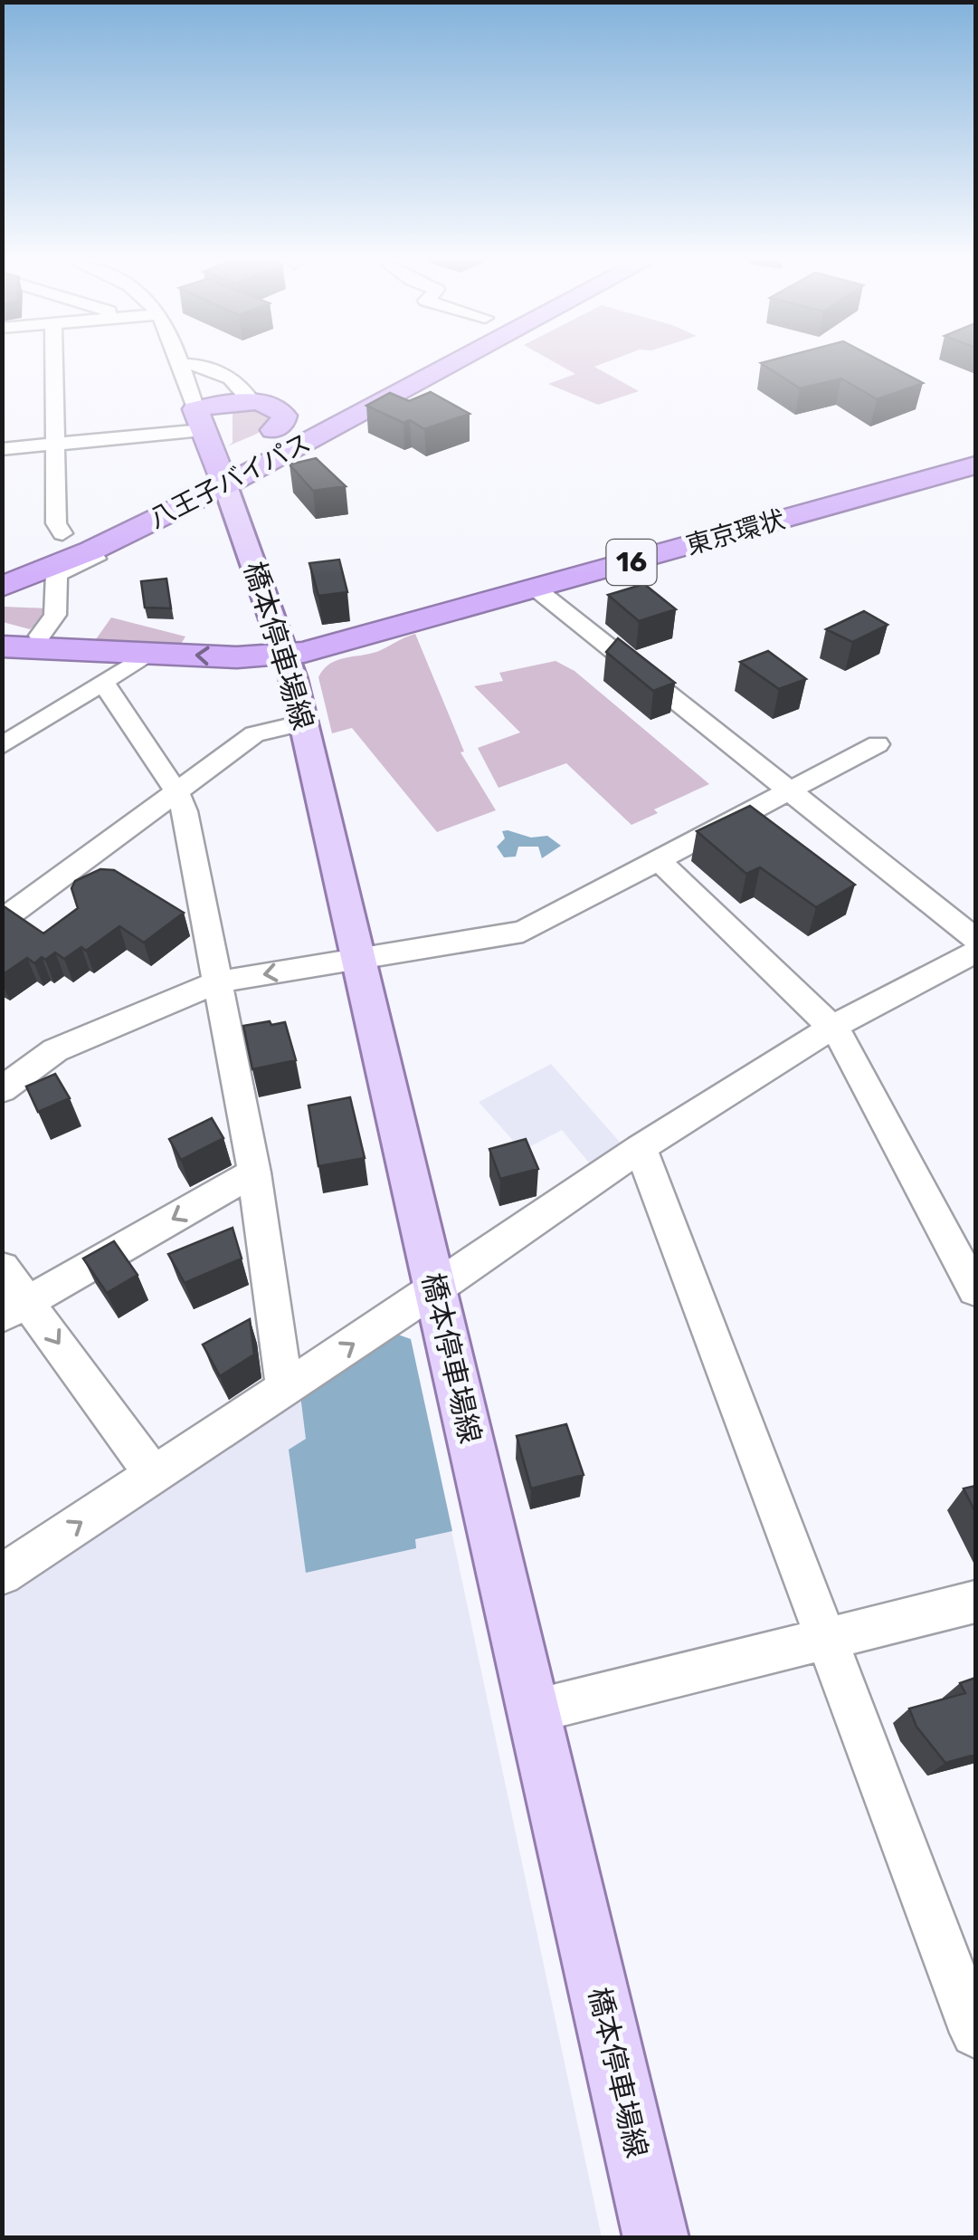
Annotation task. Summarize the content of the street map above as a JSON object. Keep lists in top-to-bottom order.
{
  "streets": {
    "highway": ["八王子バイパス", "東京環状", "16"],
    "main road": ["橋本停車場線"]
  },
  "crossings": [
    ["八王子バイパス", "橋本停車場線"],
    ["東京環状", "16"],
    ["東京環状", "橋本停車場線"],
    ["16", "橋本停車場線"]
  ]
}
